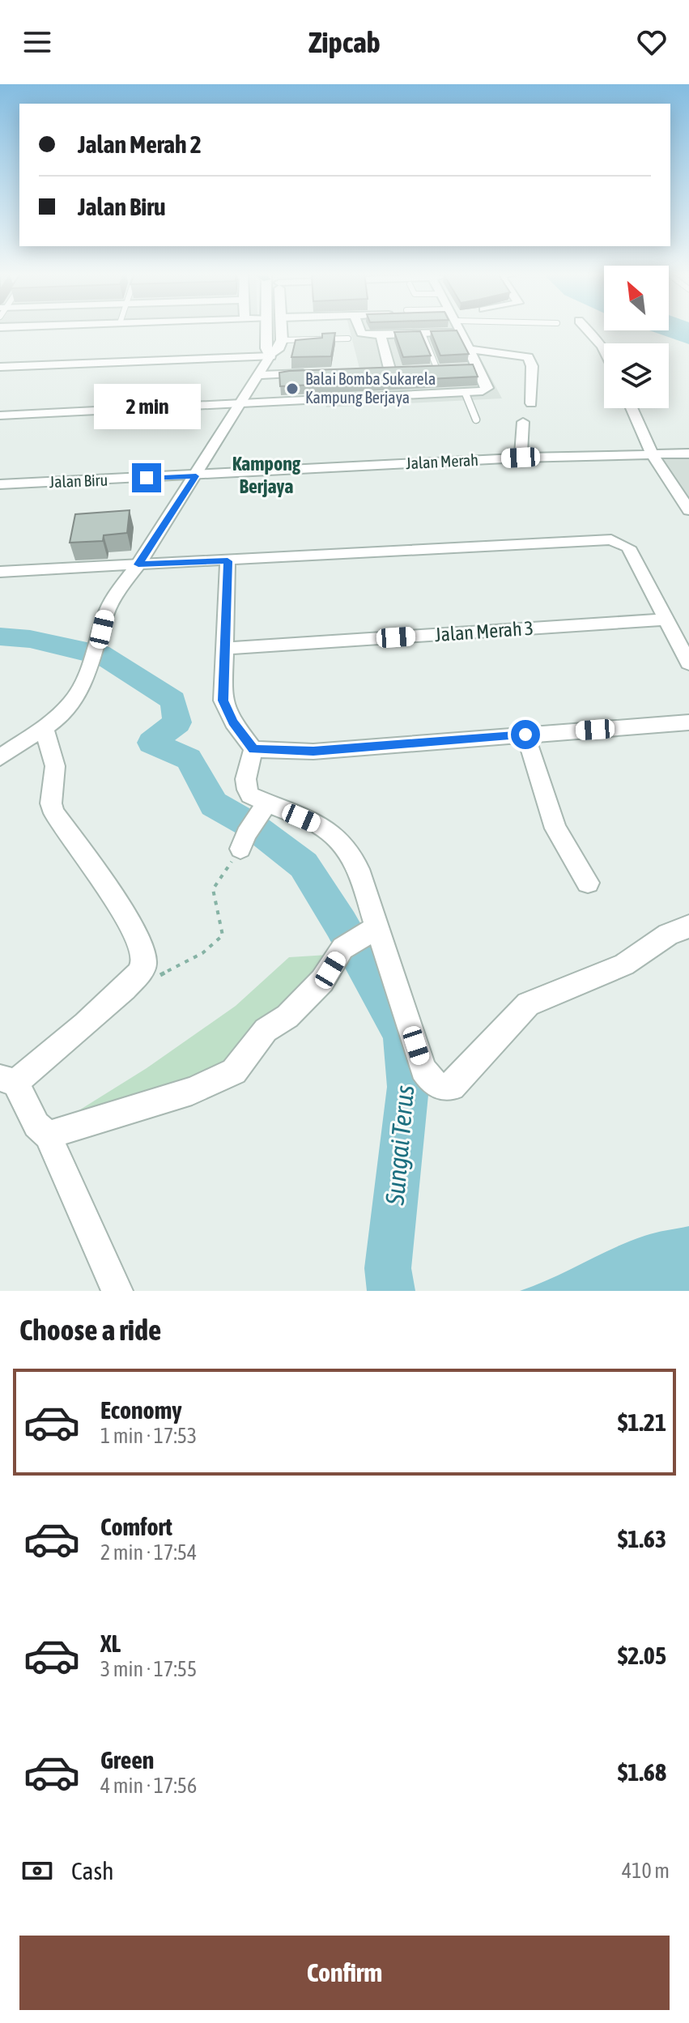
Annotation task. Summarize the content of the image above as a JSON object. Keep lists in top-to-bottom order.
{
  "streets": {
    "street": ["Jalan Merah", "Jalan Biru", "Jalan Merah 3"]
  },
  "crossings": [
    ["Jalan Merah", "Jalan Biru"]
  ],
  "districts": ["Kampong Berjaya"],
  "water": ["Sungai Terus"],
  "places": ["Balai Bomba Sukarela Kampung Berjaya"],
  "north": "top left",
  "page": {
    "header": "Zipcab",
    "banner": ["Jalan Merah 2", "Jalan Biru"],
    "bubble": "2 min",
    "heading": "Choose a ride",
    "list": [
      {
        "name": "Economy",
        "note": "1 min · 17:53",
        "value": "$1.21"
      },
      {
        "name": "Comfort",
        "note": "2 min · 17:54",
        "value": "$1.63"
      },
      {
        "name": "XL",
        "note": "3 min · 17:55",
        "value": "$2.05"
      },
      {
        "name": "Green",
        "note": "4 min · 17:56",
        "value": "$1.68"
      }
    ],
    "pay": ["Cash", "410 m"],
    "buttons": "Confirm"
  }
}
